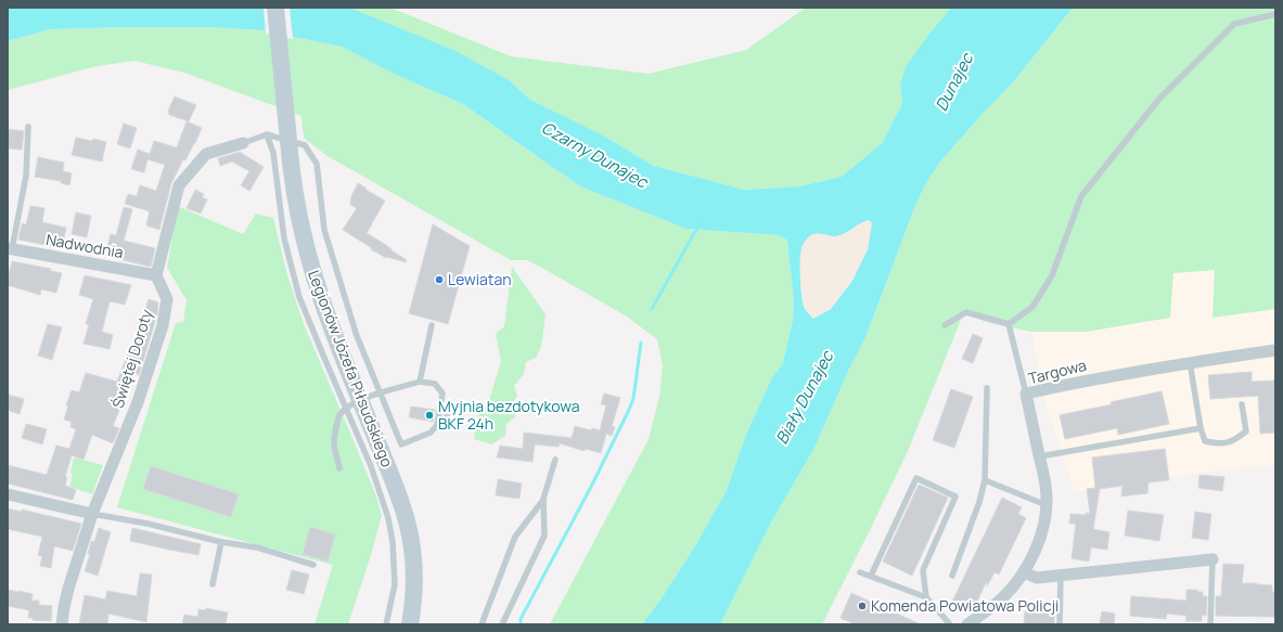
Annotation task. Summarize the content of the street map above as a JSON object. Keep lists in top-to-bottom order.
{
  "streets": {
    "street": [
      "Nadwodnia",
      "Świętej Doroty",
      "Legionów Józefa Piłsudskiego",
      "Targowa"
    ]
  },
  "crossings": [
    ["Nadwodnia", "Świętej Doroty"]
  ],
  "water": ["Dunajec", "Czarny Dunajec", "Biały Dunajec"],
  "places": ["Lewiatan", "Myjnia bezdotykowa BKF 24h", "Komenda Powiatowa Policji"]
}
